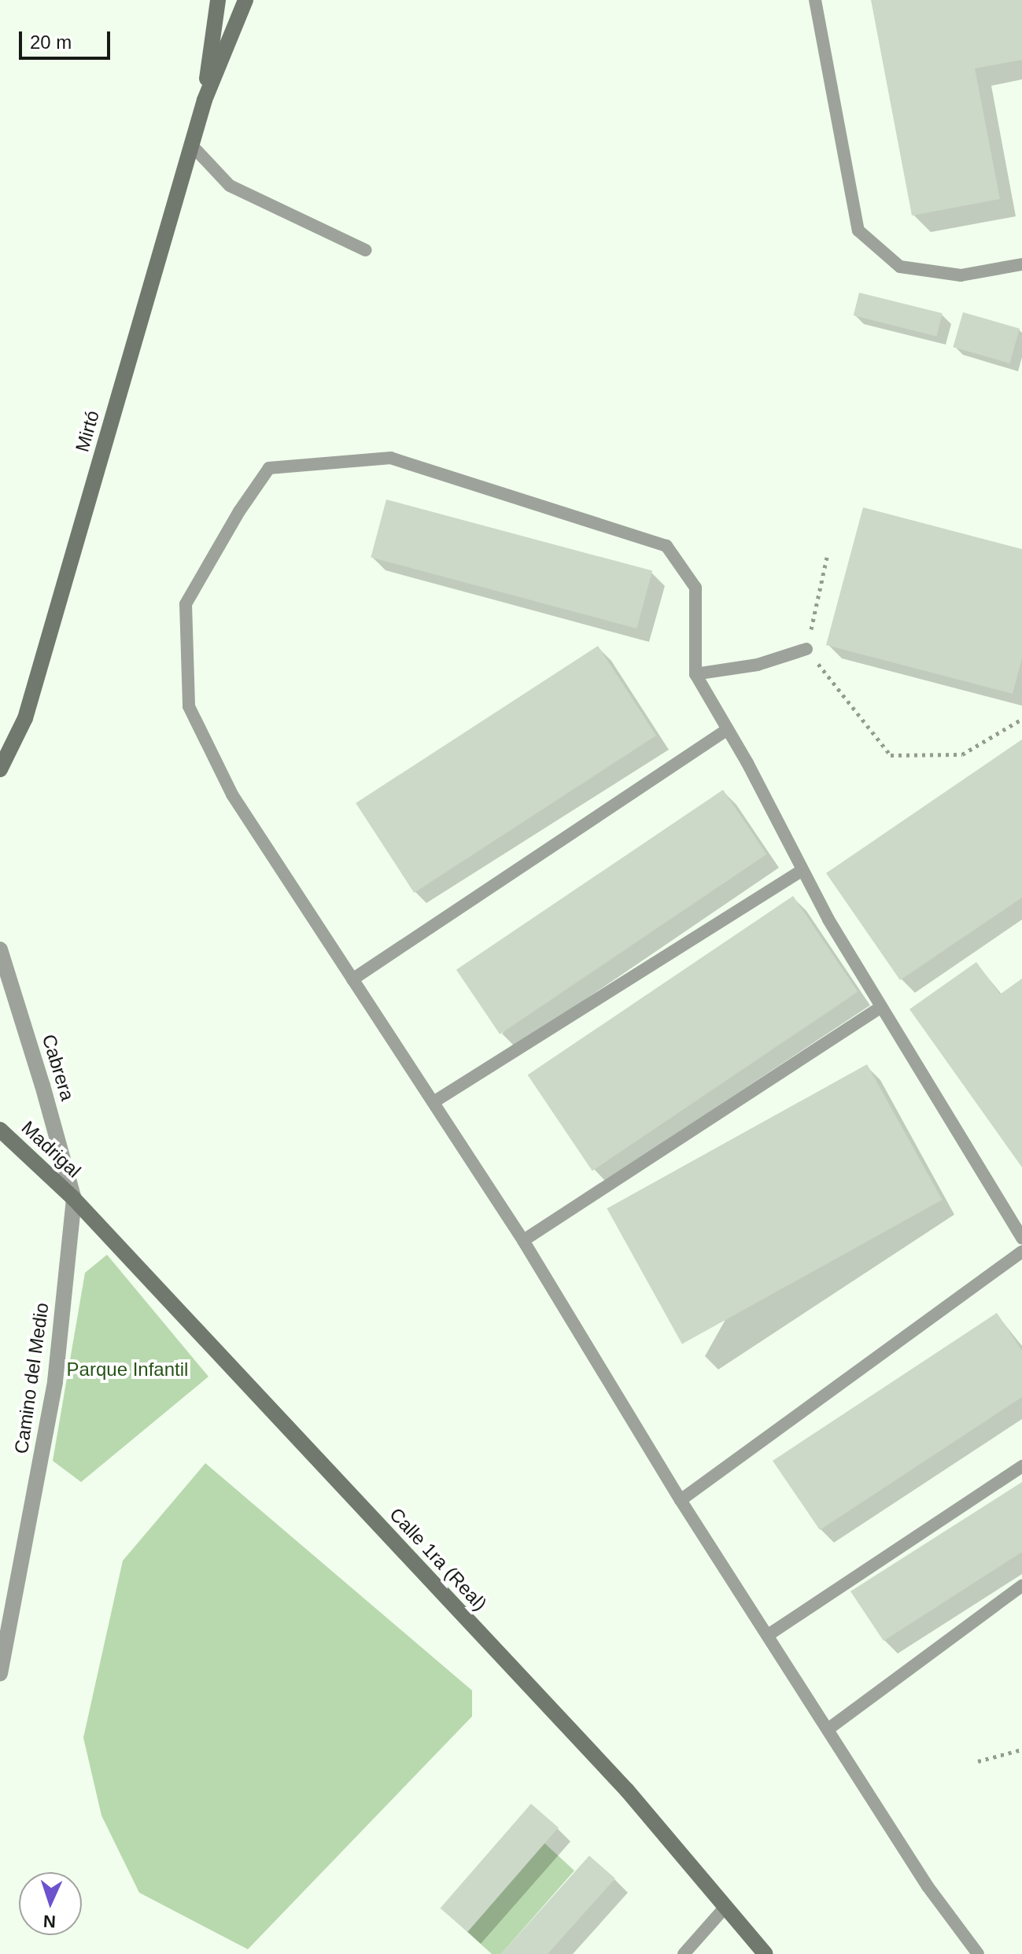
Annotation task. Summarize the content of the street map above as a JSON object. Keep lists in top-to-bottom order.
{
  "streets": {
    "street": [
      "Mirtó",
      "Cabrera",
      "Madrigal",
      "Camino del Medio",
      "Calle 1ra (Real)"
    ]
  },
  "crossings": [
    ["Cabrera", "Madrigal"],
    ["Cabrera", "Camino del Medio"],
    ["Cabrera", "Calle 1ra (Real)"],
    ["Madrigal", "Camino del Medio"],
    ["Madrigal", "Calle 1ra (Real)"],
    ["Camino del Medio", "Calle 1ra (Real)"]
  ],
  "parks": ["Parque Infantil"],
  "scale_bar": "20 m",
  "north": "bottom"
}
